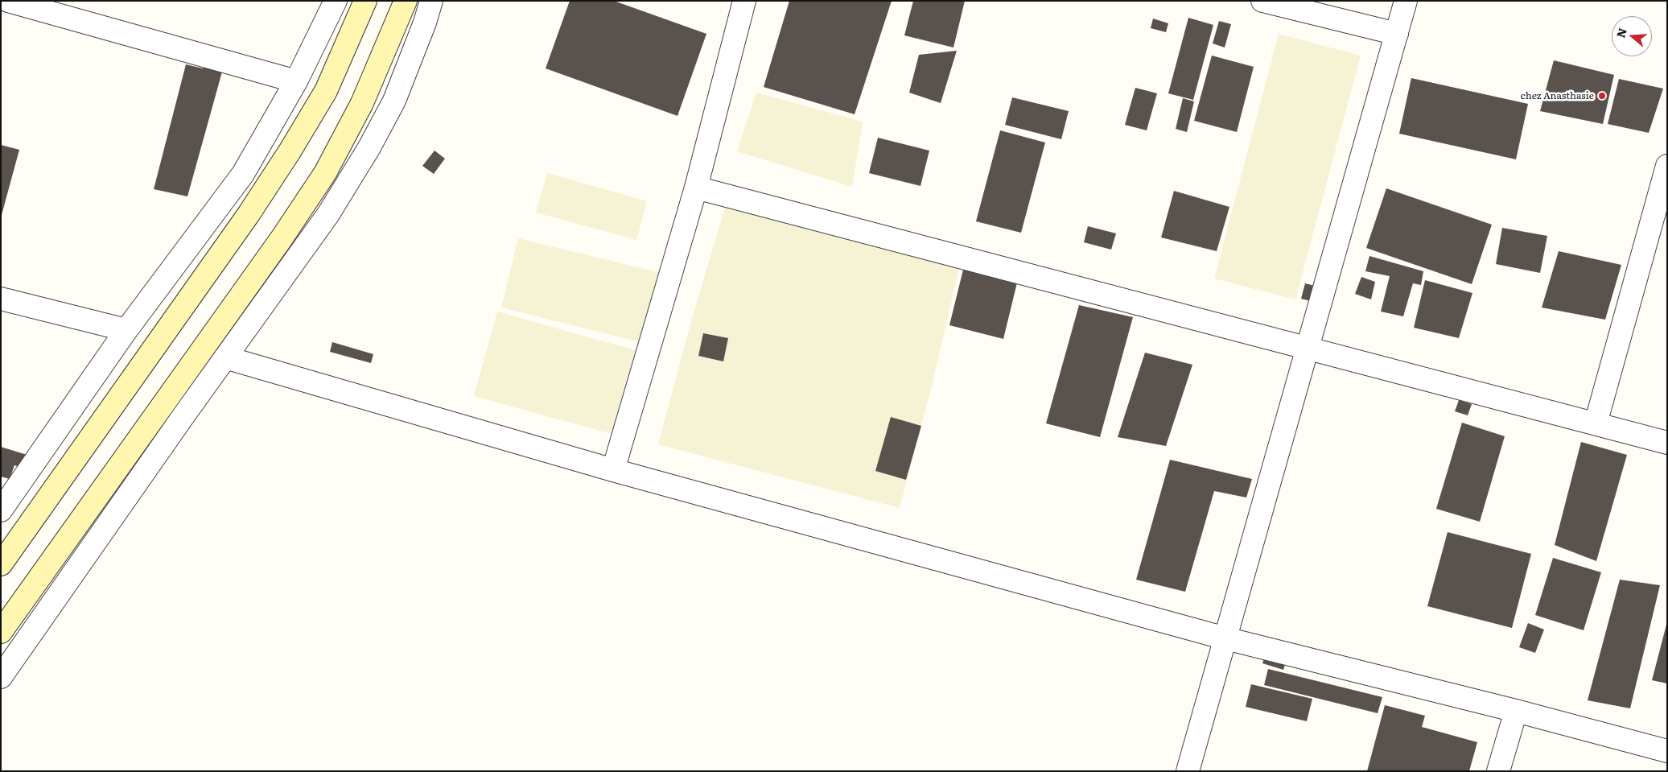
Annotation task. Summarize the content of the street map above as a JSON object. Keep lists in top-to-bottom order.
{
  "places": ["chez Anasthasie"],
  "north": "left"
}
